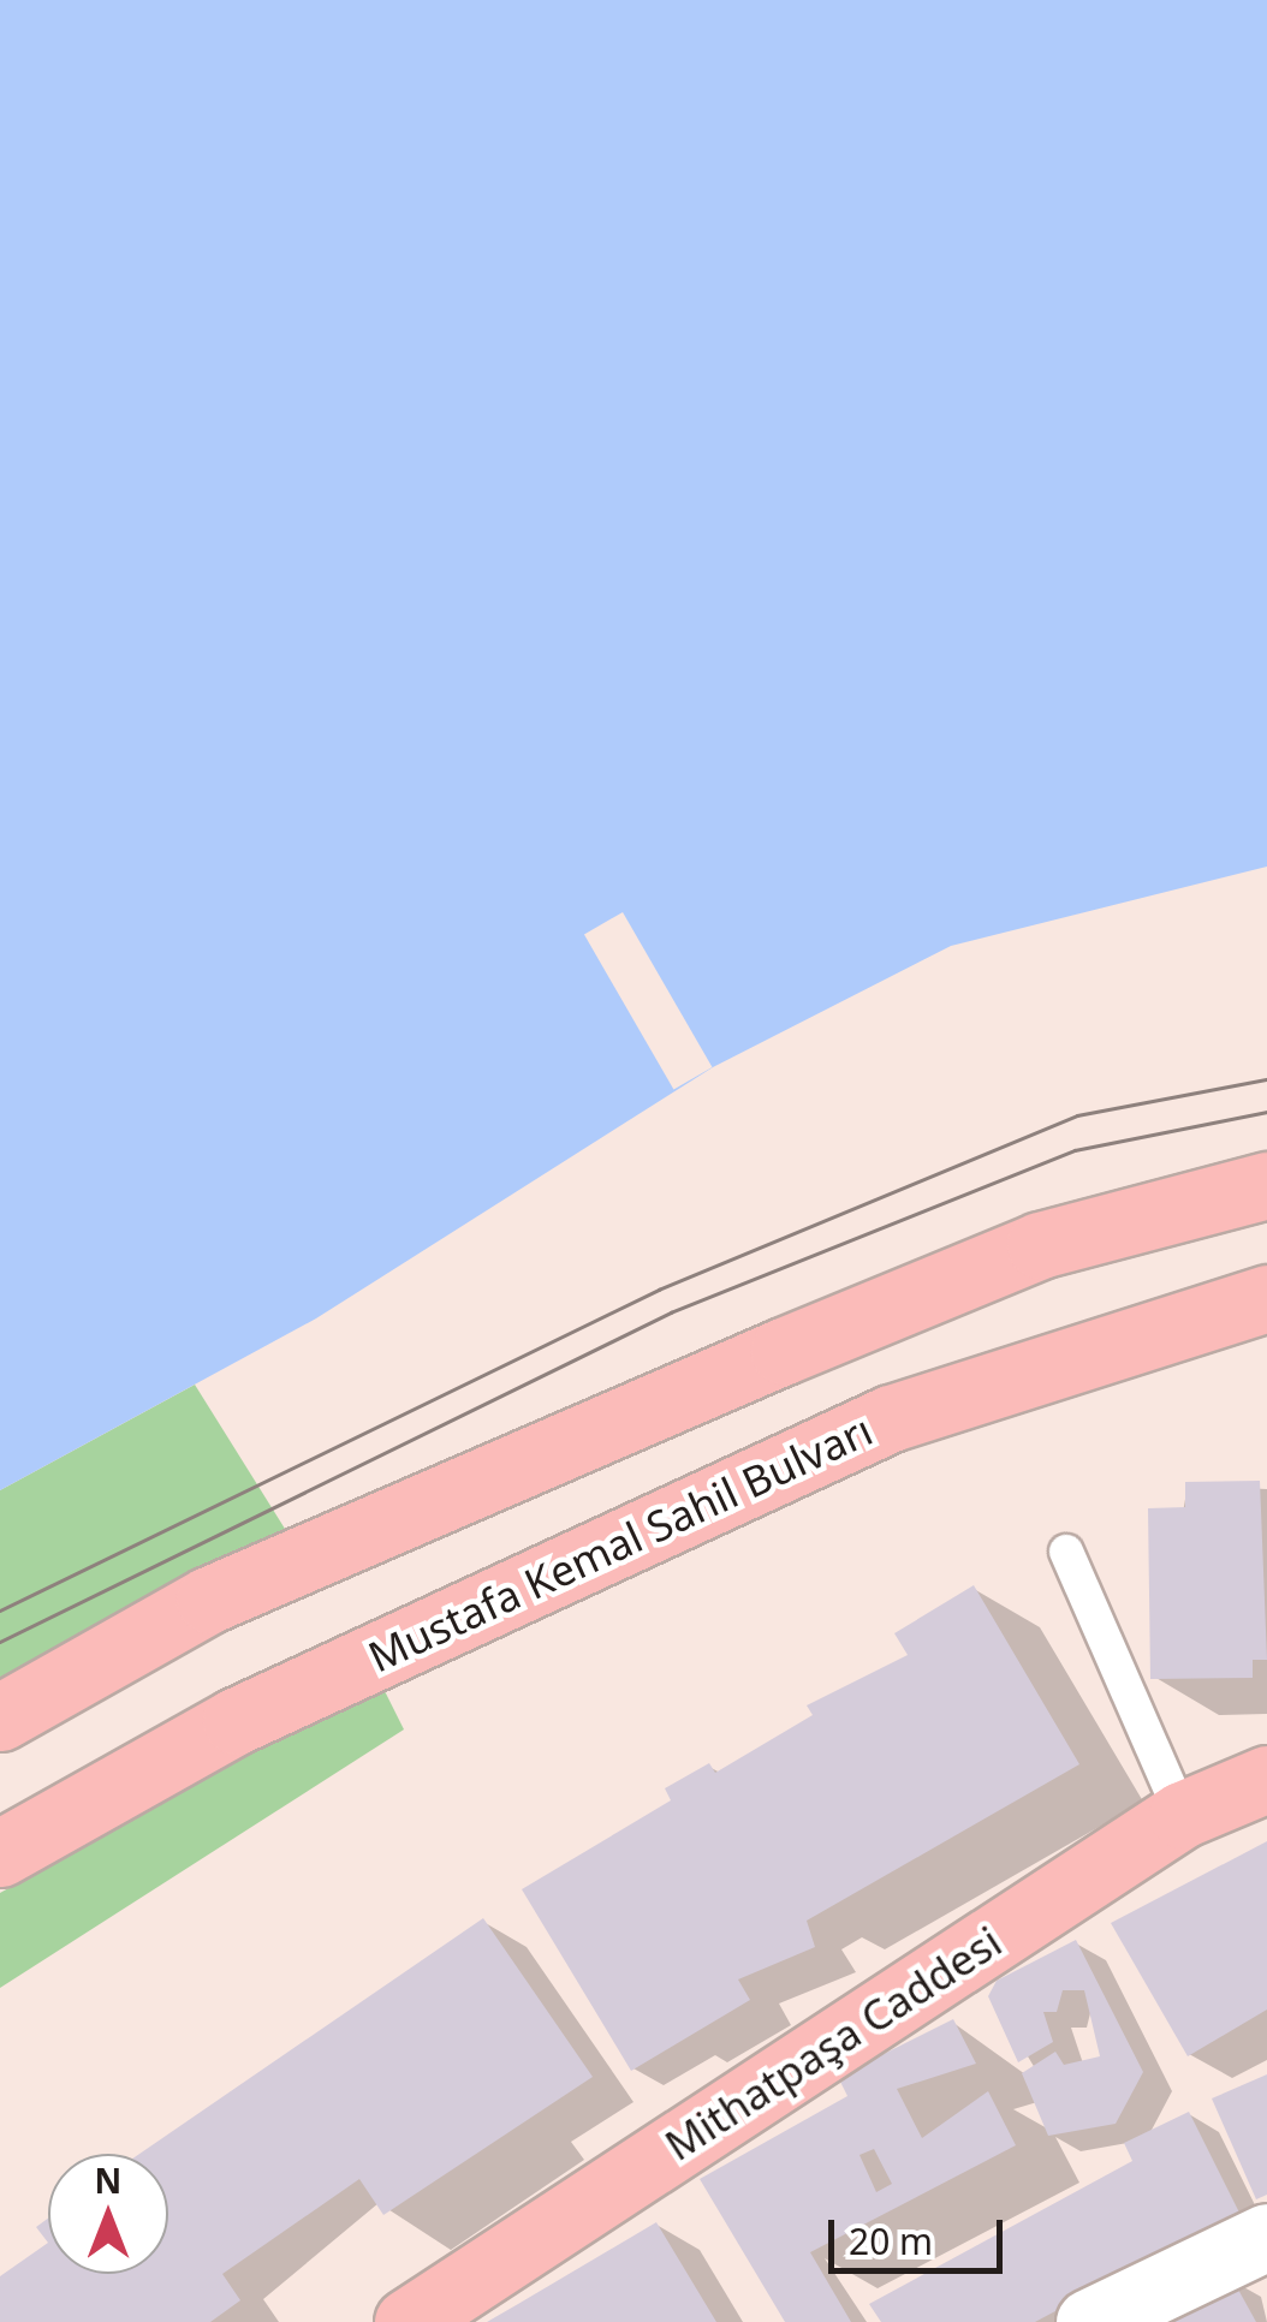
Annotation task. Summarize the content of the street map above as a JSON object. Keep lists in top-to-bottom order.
{
  "streets": {
    "main road": ["Mustafa Kemal Sahil Bulvarı", "Mithatpaşa Caddesi"]
  },
  "scale_bar": "20 m",
  "north": "top"
}
